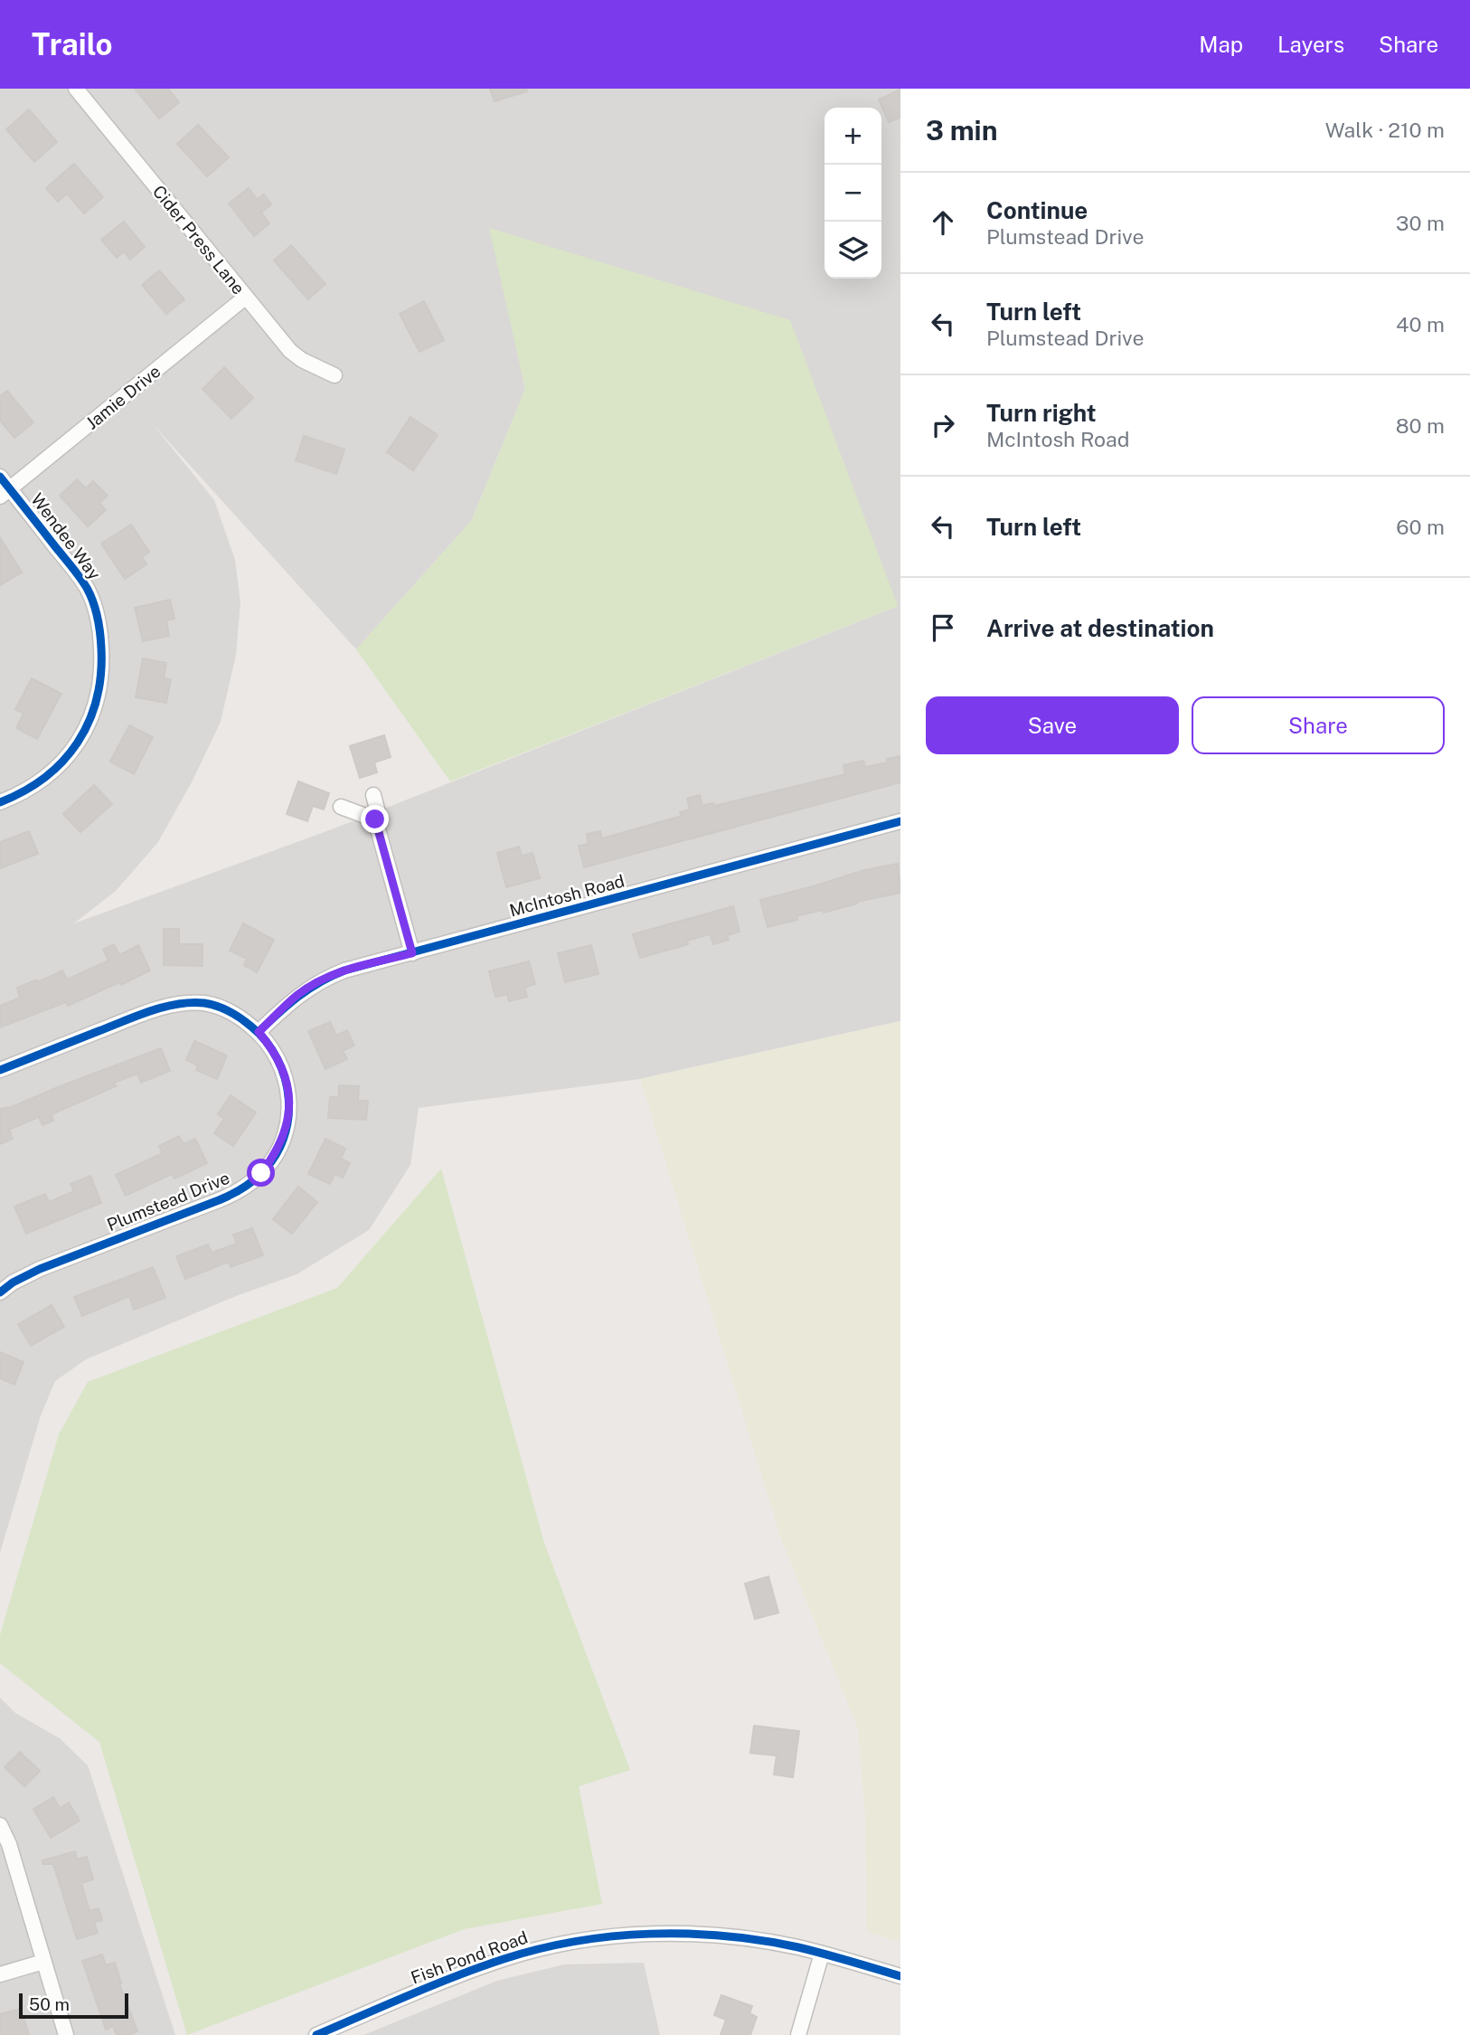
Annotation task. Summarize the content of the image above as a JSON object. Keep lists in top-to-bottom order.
{
  "streets": {
    "street": [
      "Cider Press Lane",
      "Jamie Drive",
      "Wendee Way",
      "McIntosh Road",
      "Plumstead Drive",
      "Fish Pond Road"
    ]
  },
  "crossings": [
    ["Cider Press Lane", "Jamie Drive"],
    ["Jamie Drive", "Wendee Way"],
    ["McIntosh Road", "Plumstead Drive"]
  ],
  "scale_bar": "50 m",
  "page": {
    "header": "Trailo",
    "nav": ["Map", "Layers", "Share"],
    "heading": ["3 min", "Walk · 210 m"],
    "map_buttons": ["+", "−"],
    "list": [
      ["Continue", "Plumstead Drive", "30 m"],
      ["Turn left", "Plumstead Drive", "40 m"],
      ["Turn right", "McIntosh Road", "80 m"],
      ["Turn left", "60 m"],
      "Arrive at destination"
    ],
    "buttons": ["Save", "Share"],
    "scale": "50 m"
  }
}
